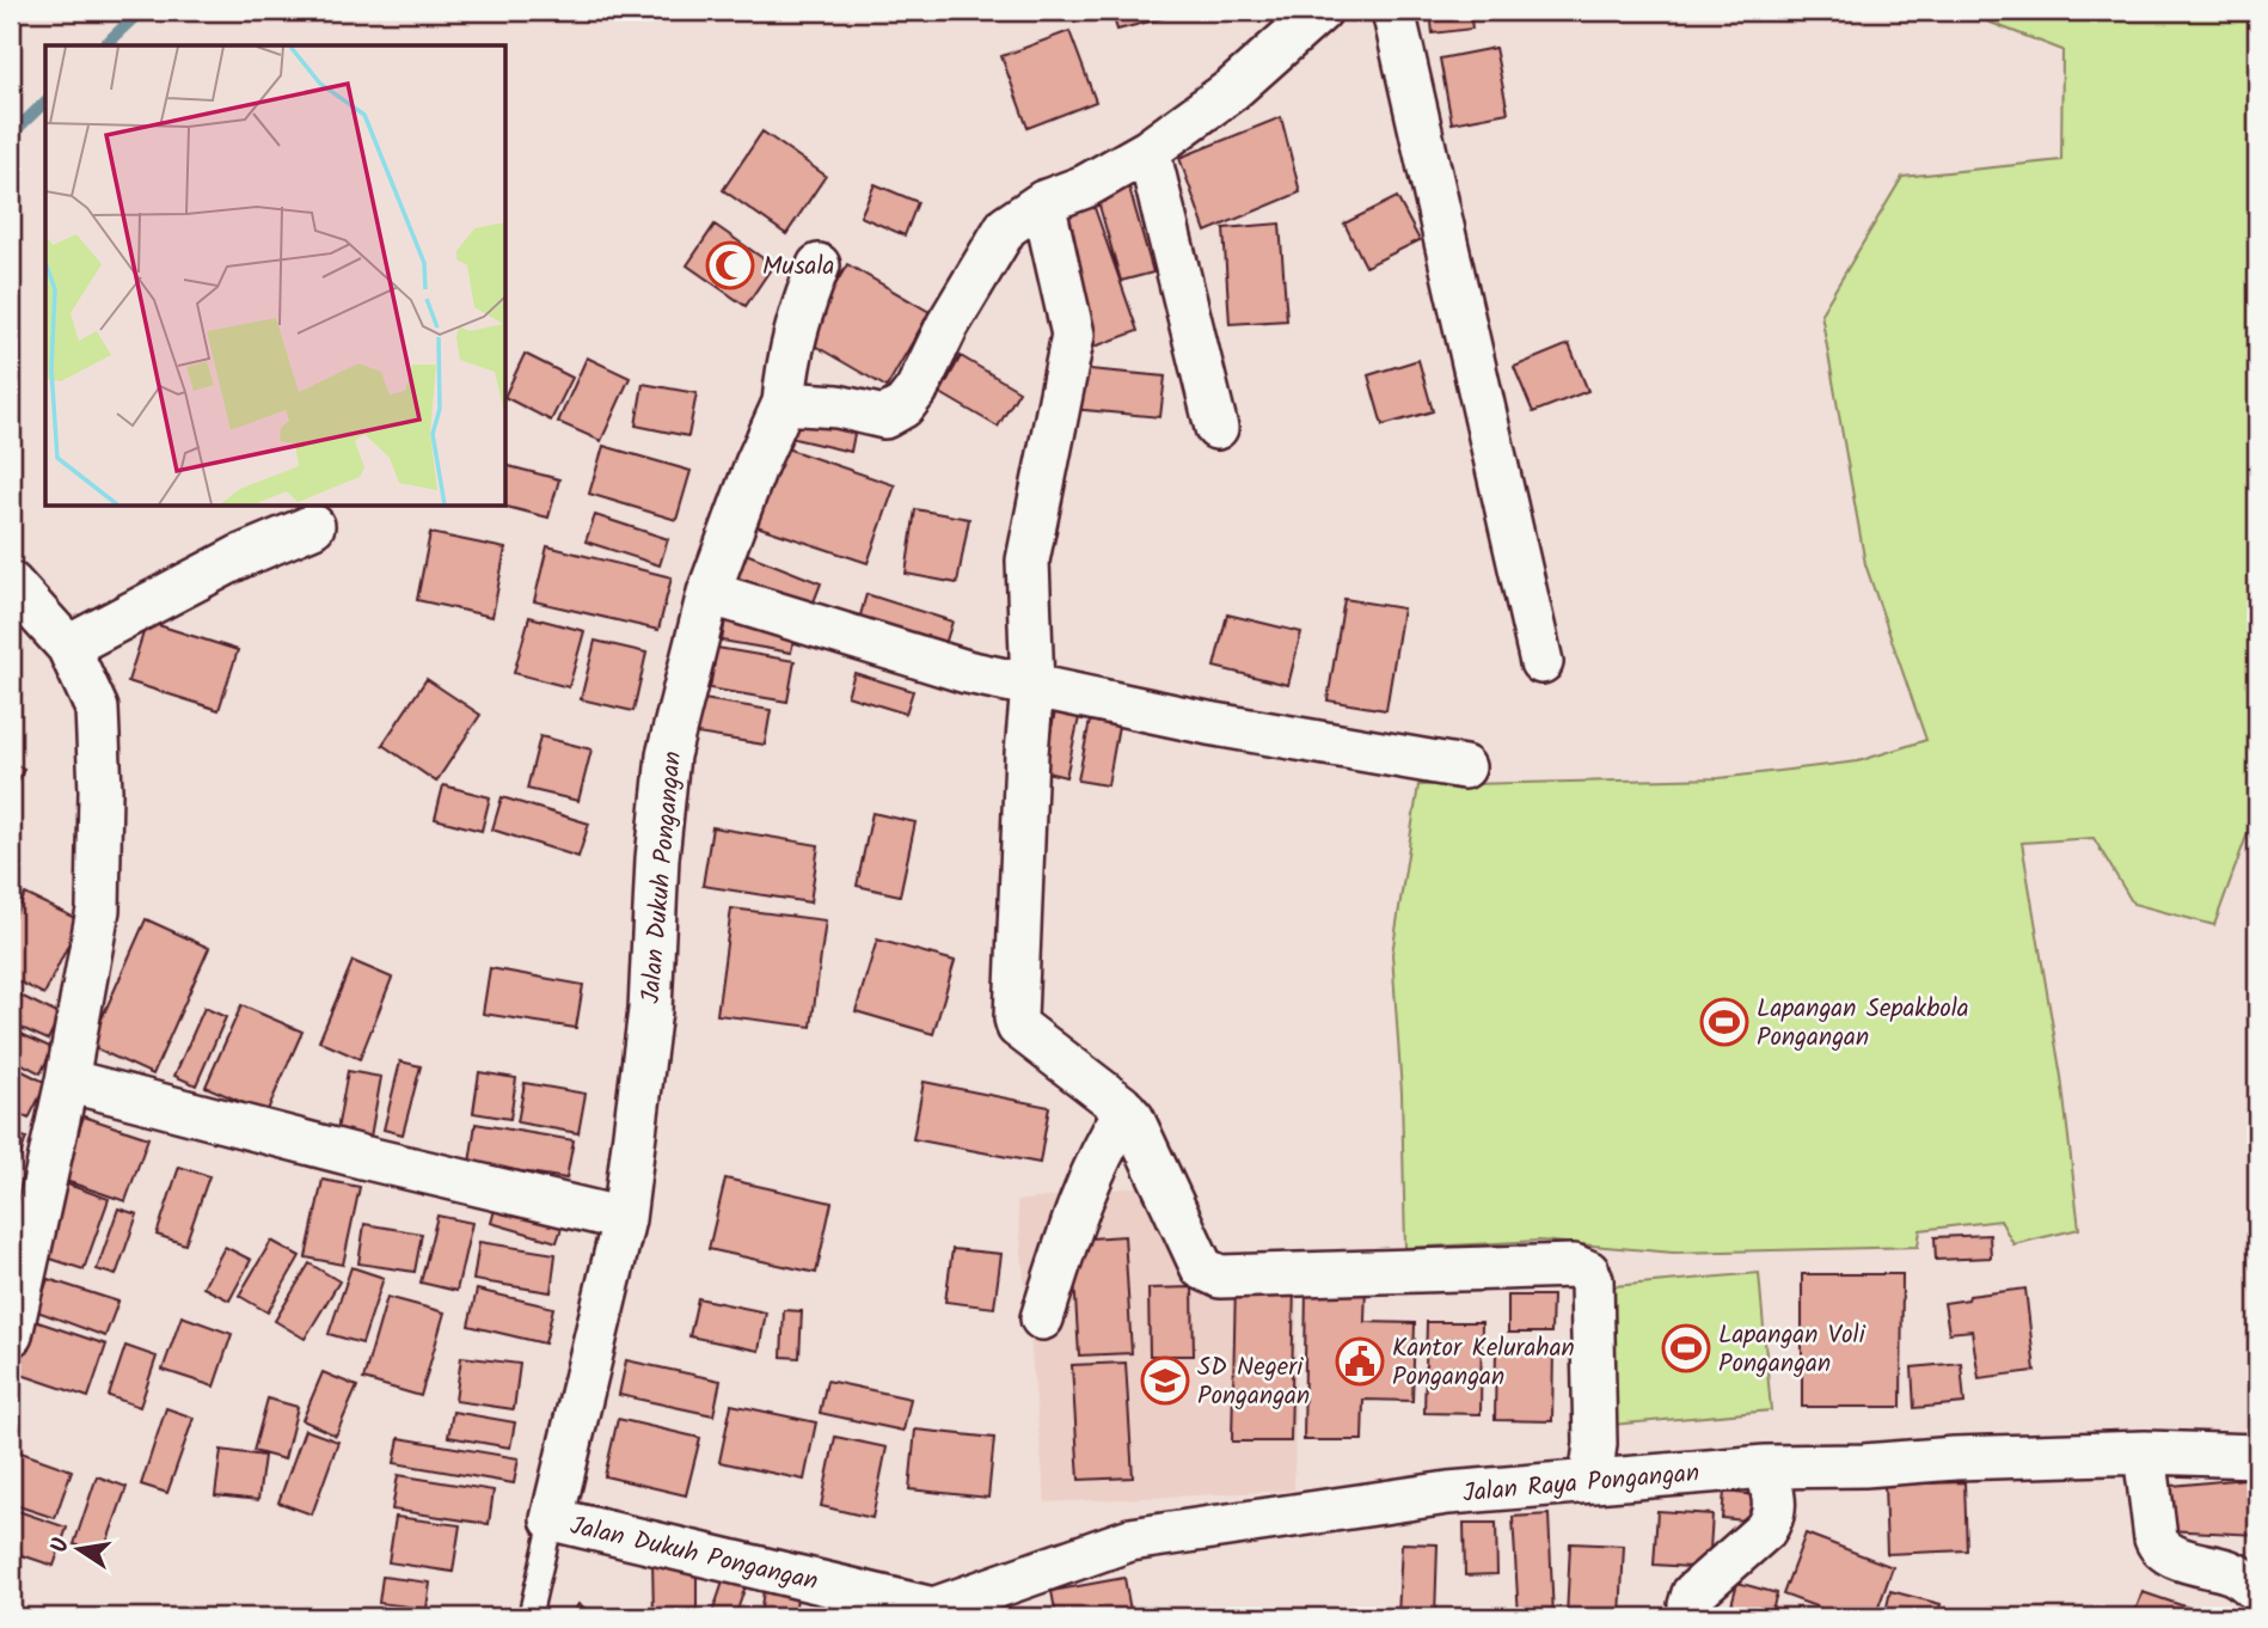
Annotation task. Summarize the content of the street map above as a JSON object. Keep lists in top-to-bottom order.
{
  "streets": {
    "street": ["Jalan Dukuh Pongangan", "Jalan Raya Pongangan"]
  },
  "crossings": [
    ["Jalan Dukuh Pongangan", "Jalan Raya Pongangan"]
  ],
  "places": {
    "mosque": ["Musala"],
    "sports": ["Lapangan Sepakbola Pongangan", "Lapangan Voli Pongangan"],
    "public building": ["Kantor Kelurahan Pongangan"],
    "school or university": ["SD Negeri Pongangan"]
  },
  "north": "left"
}
